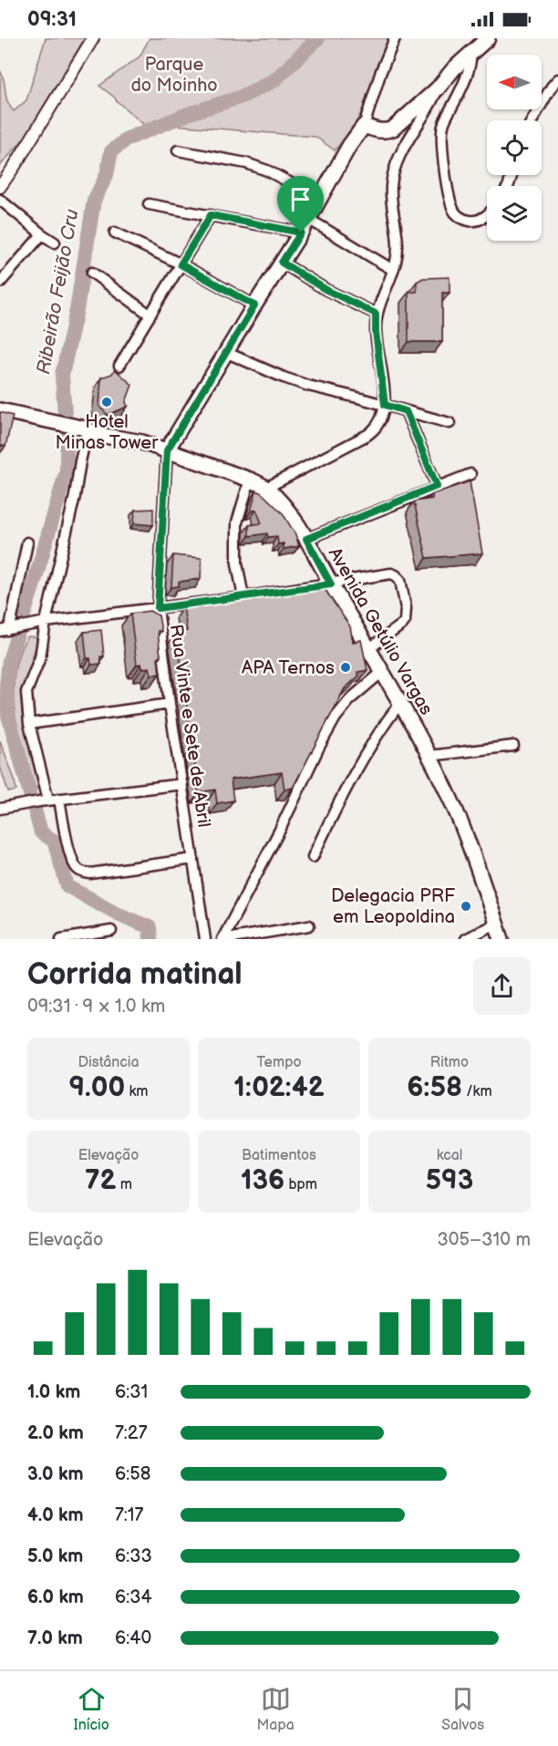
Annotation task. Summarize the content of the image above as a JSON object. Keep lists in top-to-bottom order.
{
  "streets": {
    "main road": ["Avenida Getúlio Vargas"],
    "street": ["Rua Vinte e Sete de Abril"]
  },
  "crossings": [
    ["Avenida Getúlio Vargas", "Rua Vinte e Sete de Abril"]
  ],
  "water": ["Ribeirão Feijão Cru"],
  "parks": ["Parque do Moinho"],
  "places": ["Hotel Minas Tower", "APA Ternos", "Delegacia PRF em Leopoldina"],
  "north": "left",
  "page": {
    "status": "09:31",
    "heading": ["Corrida matinal", "09:31 · 9 × 1.0 km"],
    "stats": [
      ["Distância", "9.00 km"],
      ["Tempo", "1:02:42"],
      ["Ritmo", "6:58 /km"],
      ["Elevação", "72 m"],
      ["Batimentos", "136 bpm"],
      ["kcal", "593"]
    ],
    "chart": ["Elevação", "305–310 m"],
    "list": [
      {
        "name": "1.0 km",
        "note": "6:31"
      },
      {
        "name": "2.0 km",
        "note": "7:27"
      },
      {
        "name": "3.0 km",
        "note": "6:58"
      },
      {
        "name": "4.0 km",
        "note": "7:17"
      },
      {
        "name": "5.0 km",
        "note": "6:33"
      },
      {
        "name": "6.0 km",
        "note": "6:34"
      },
      {
        "name": "7.0 km",
        "note": "6:40"
      }
    ],
    "tabs": ["Início", "Mapa", "Salvos"]
  }
}
